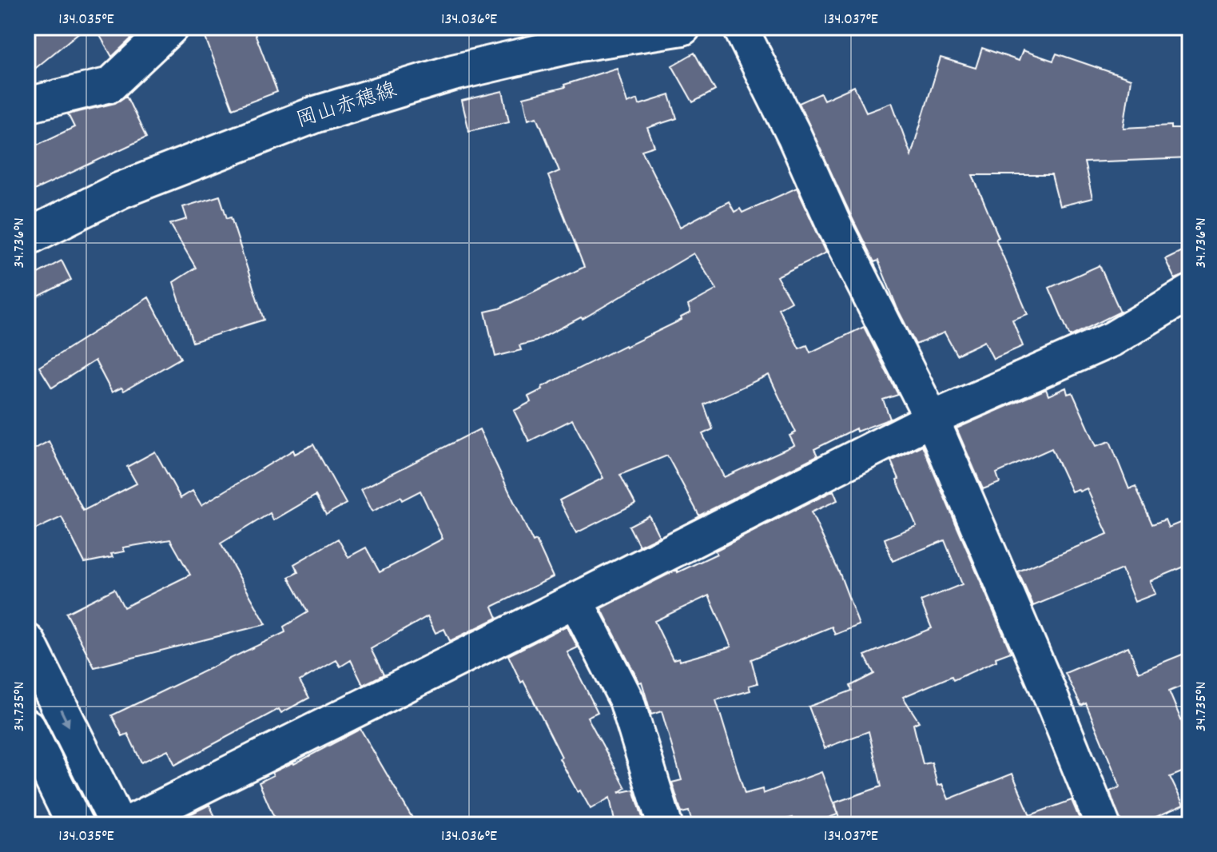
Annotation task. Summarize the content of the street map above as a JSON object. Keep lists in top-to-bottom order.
{
  "streets": {
    "main road": ["岡山赤穂線"]
  },
  "coordinates": [
    "134.035°E",
    "134.036°E",
    "134.037°E",
    "34.736°N",
    "34.735°N"
  ]
}
